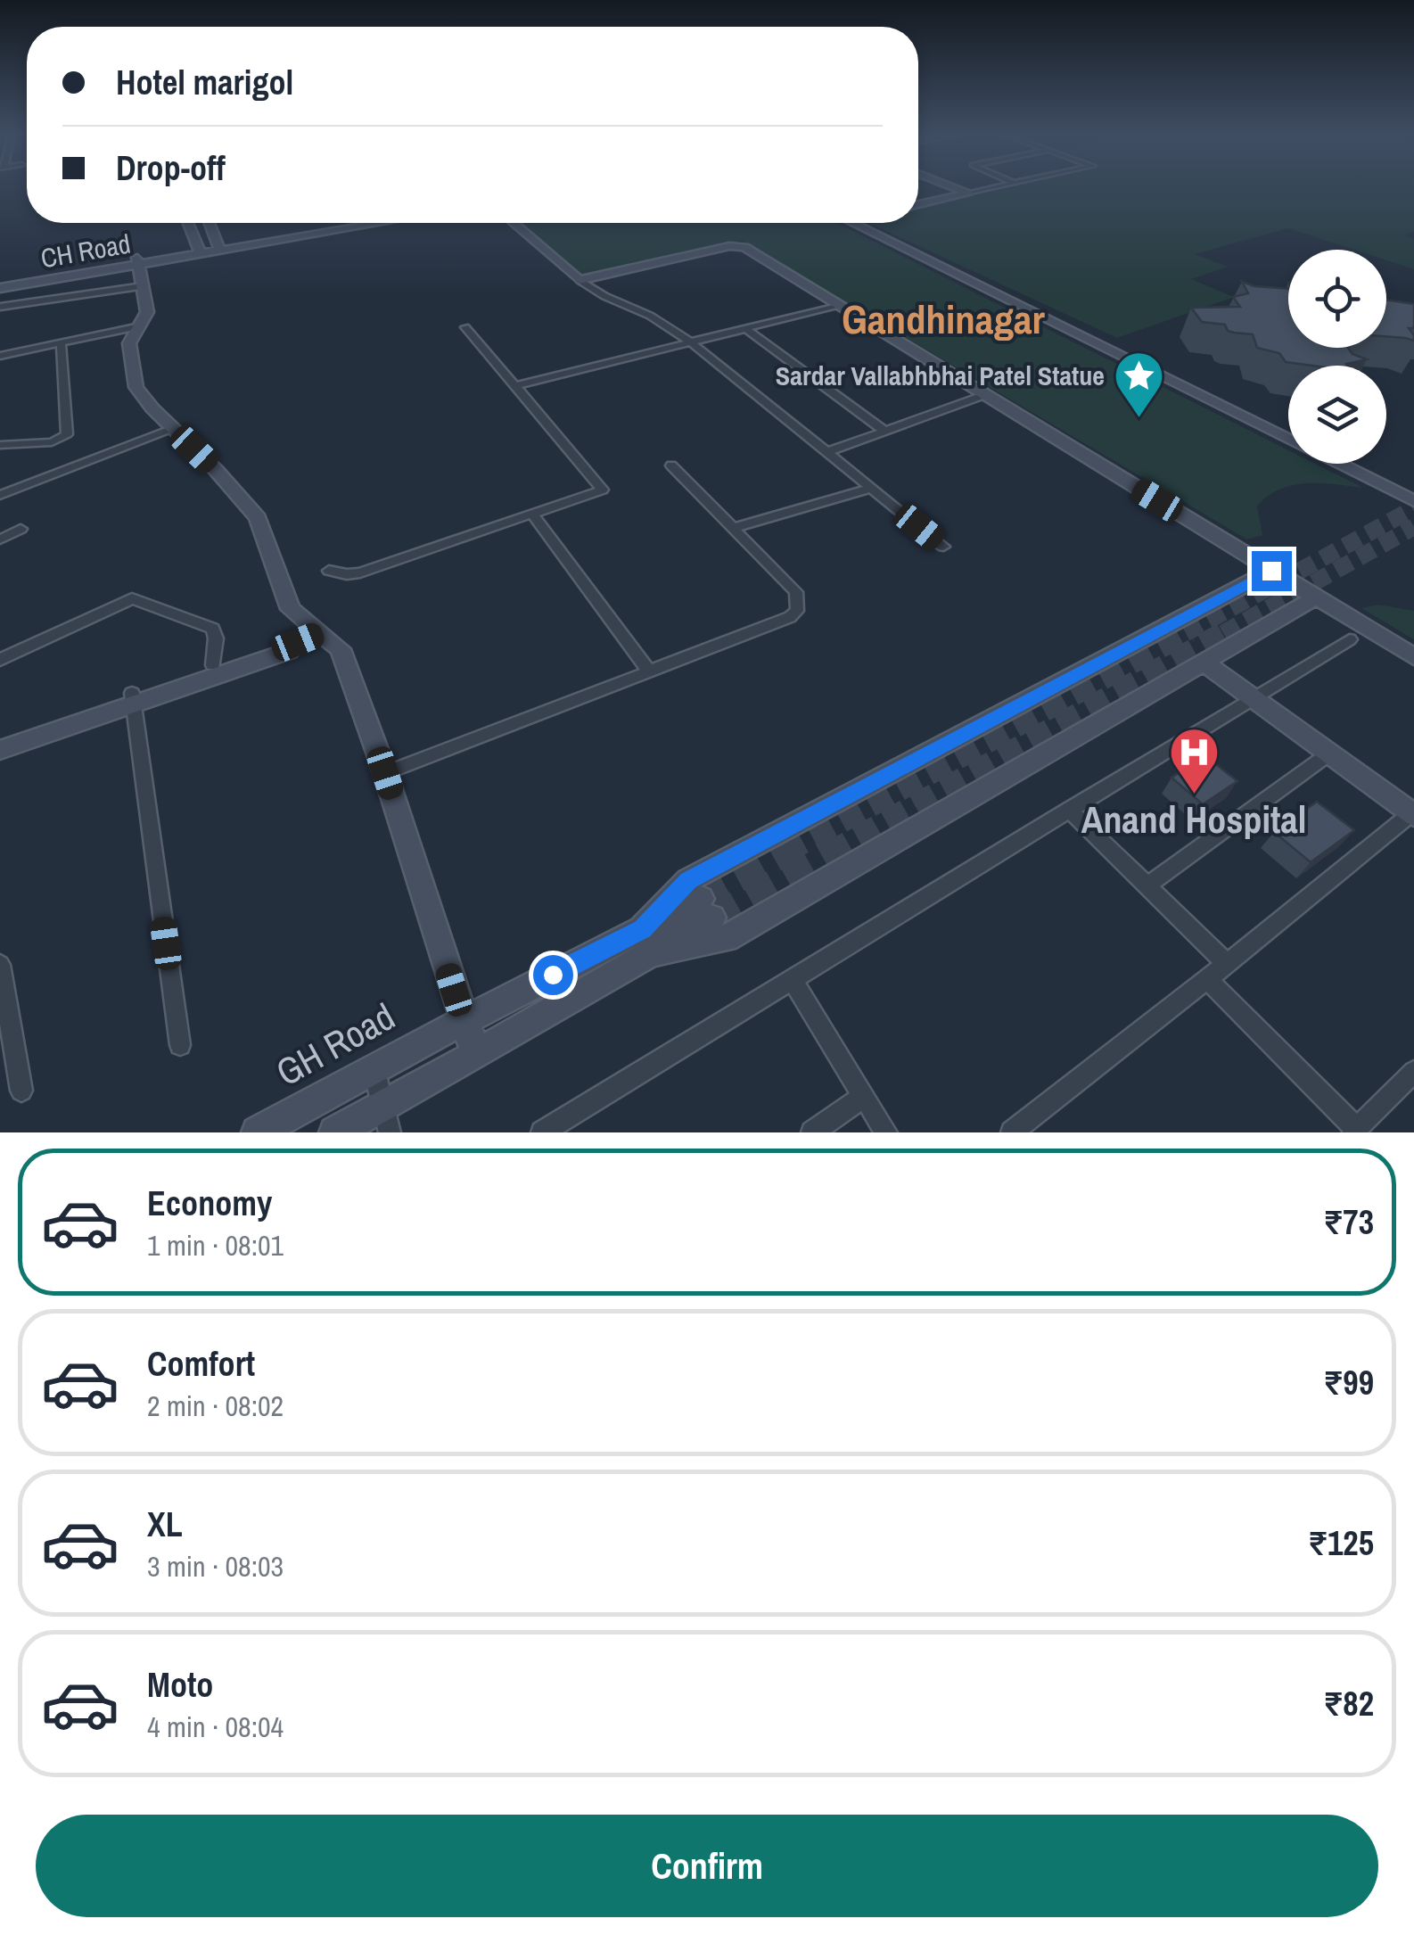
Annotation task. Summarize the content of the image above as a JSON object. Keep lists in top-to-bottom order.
{
  "streets": {
    "street": ["CH Road", "GH Road"]
  },
  "districts": ["Gandhinagar"],
  "places": {
    "place": ["Sardar Vallabhbhai Patel Statue"],
    "hospital": ["Anand Hospital"]
  },
  "page": {
    "banner": ["Hotel marigol", "Drop-off"],
    "list": [
      {
        "name": "Economy",
        "note": "1 min · 08:01",
        "value": "₹73"
      },
      {
        "name": "Comfort",
        "note": "2 min · 08:02",
        "value": "₹99"
      },
      {
        "name": "XL",
        "note": "3 min · 08:03",
        "value": "₹125"
      },
      {
        "name": "Moto",
        "note": "4 min · 08:04",
        "value": "₹82"
      }
    ],
    "buttons": "Confirm"
  }
}
